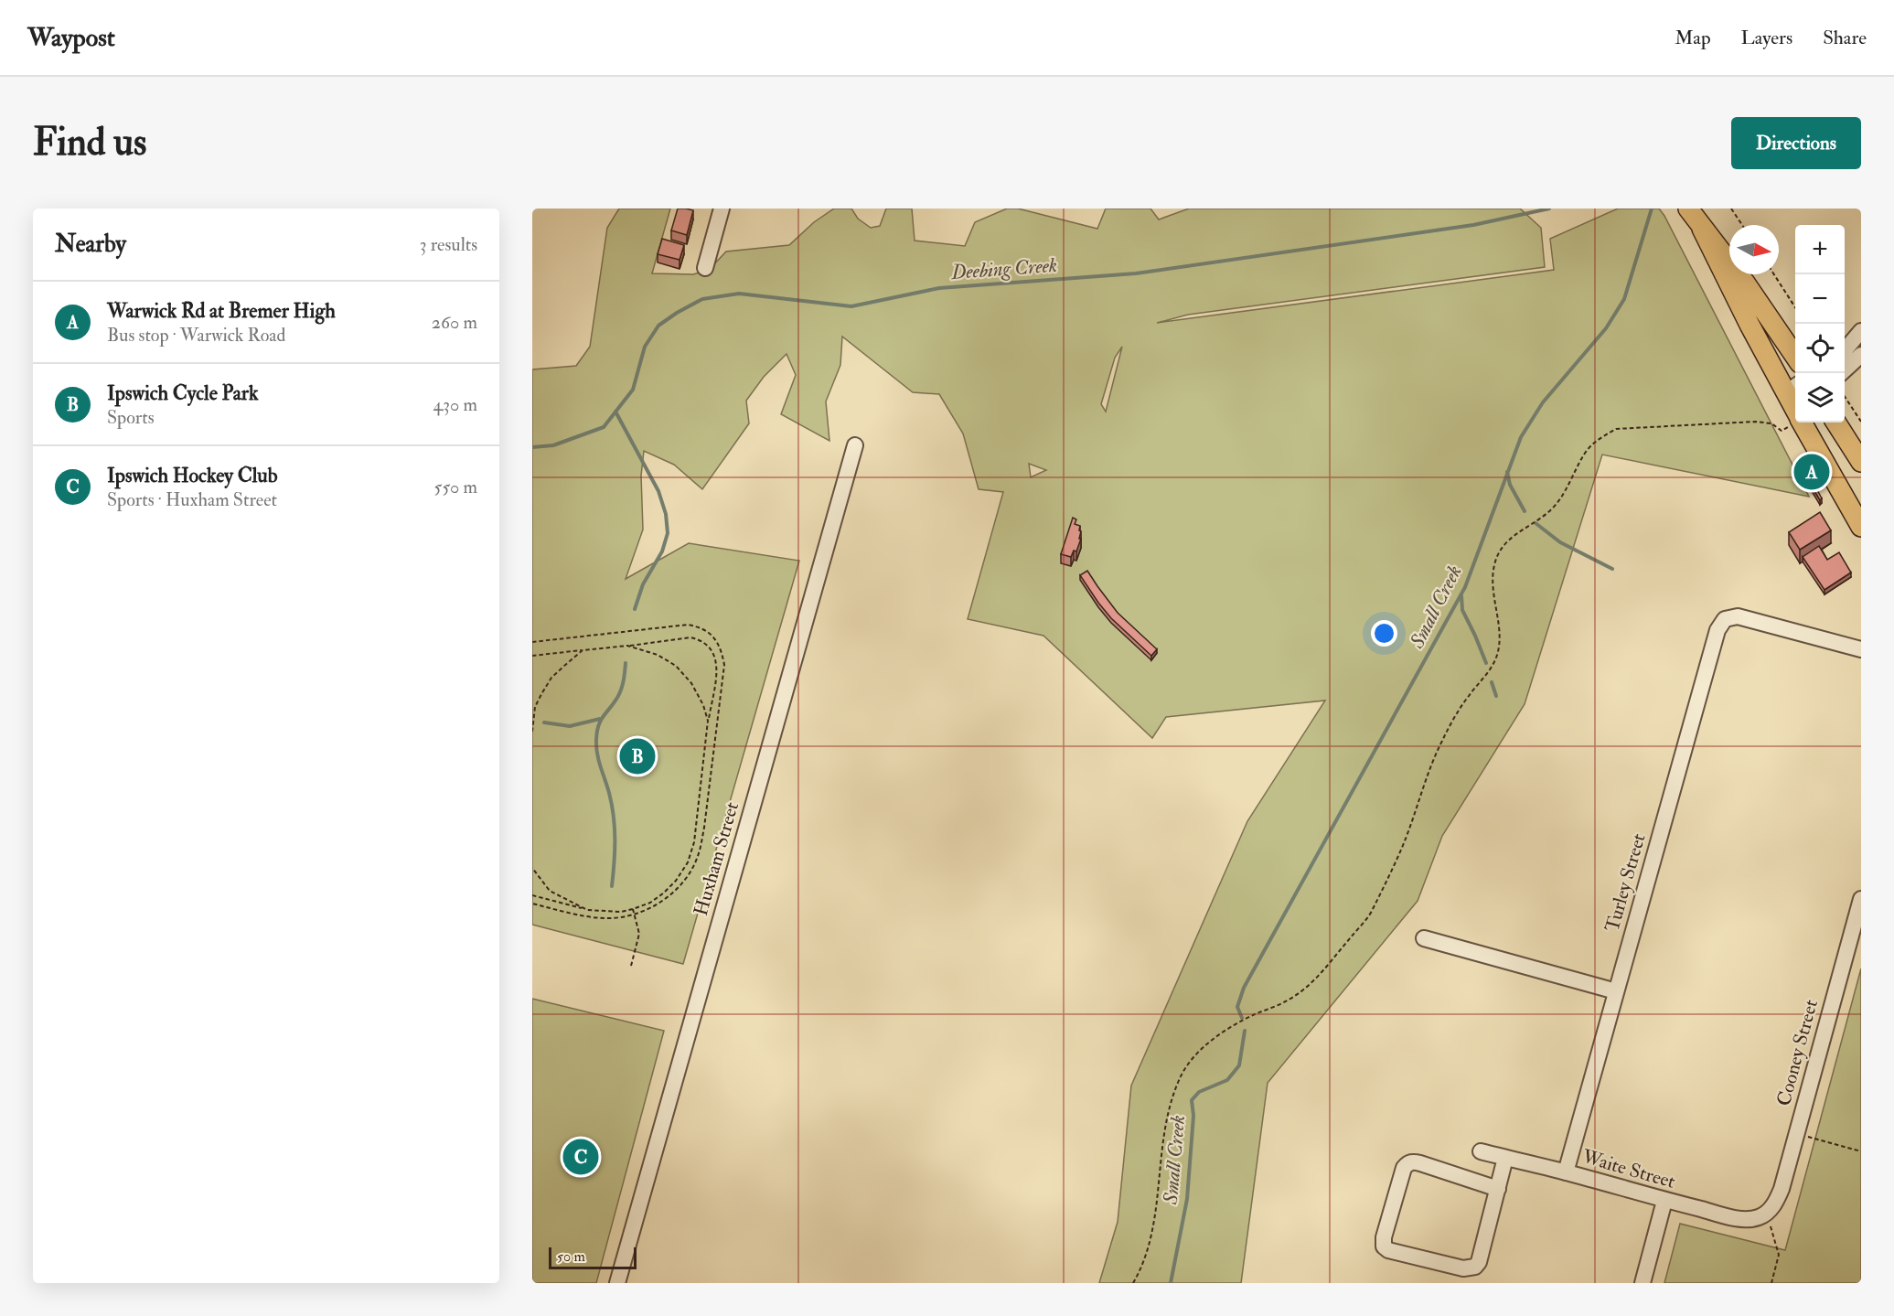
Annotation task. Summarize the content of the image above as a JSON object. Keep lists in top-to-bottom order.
{
  "streets": {
    "street": [
      "Huxham Street",
      "Turley Street",
      "Cooney Street",
      "Waite Street"
    ]
  },
  "crossings": [
    ["Turley Street", "Waite Street"],
    ["Cooney Street", "Waite Street"]
  ],
  "water": ["Deebing Creek", "Small Creek"],
  "scale_bar": "50 m",
  "north": "right",
  "page": {
    "header": "Waypost",
    "nav": ["Map", "Layers", "Share"],
    "buttons": "Directions",
    "title": "Find us",
    "heading": ["Nearby", "3 results"],
    "map_buttons": ["+", "−"],
    "list": [
      {
        "mark": "A",
        "name": "Warwick Rd at Bremer High",
        "note": "Bus stop · Warwick Road",
        "value": "260 m"
      },
      {
        "mark": "B",
        "name": "Ipswich Cycle Park",
        "note": "Sports",
        "value": "430 m"
      },
      {
        "mark": "C",
        "name": "Ipswich Hockey Club",
        "note": "Sports · Huxham Street",
        "value": "550 m"
      }
    ],
    "pins": ["A", "B", "C"],
    "scale": "50 m"
  }
}
